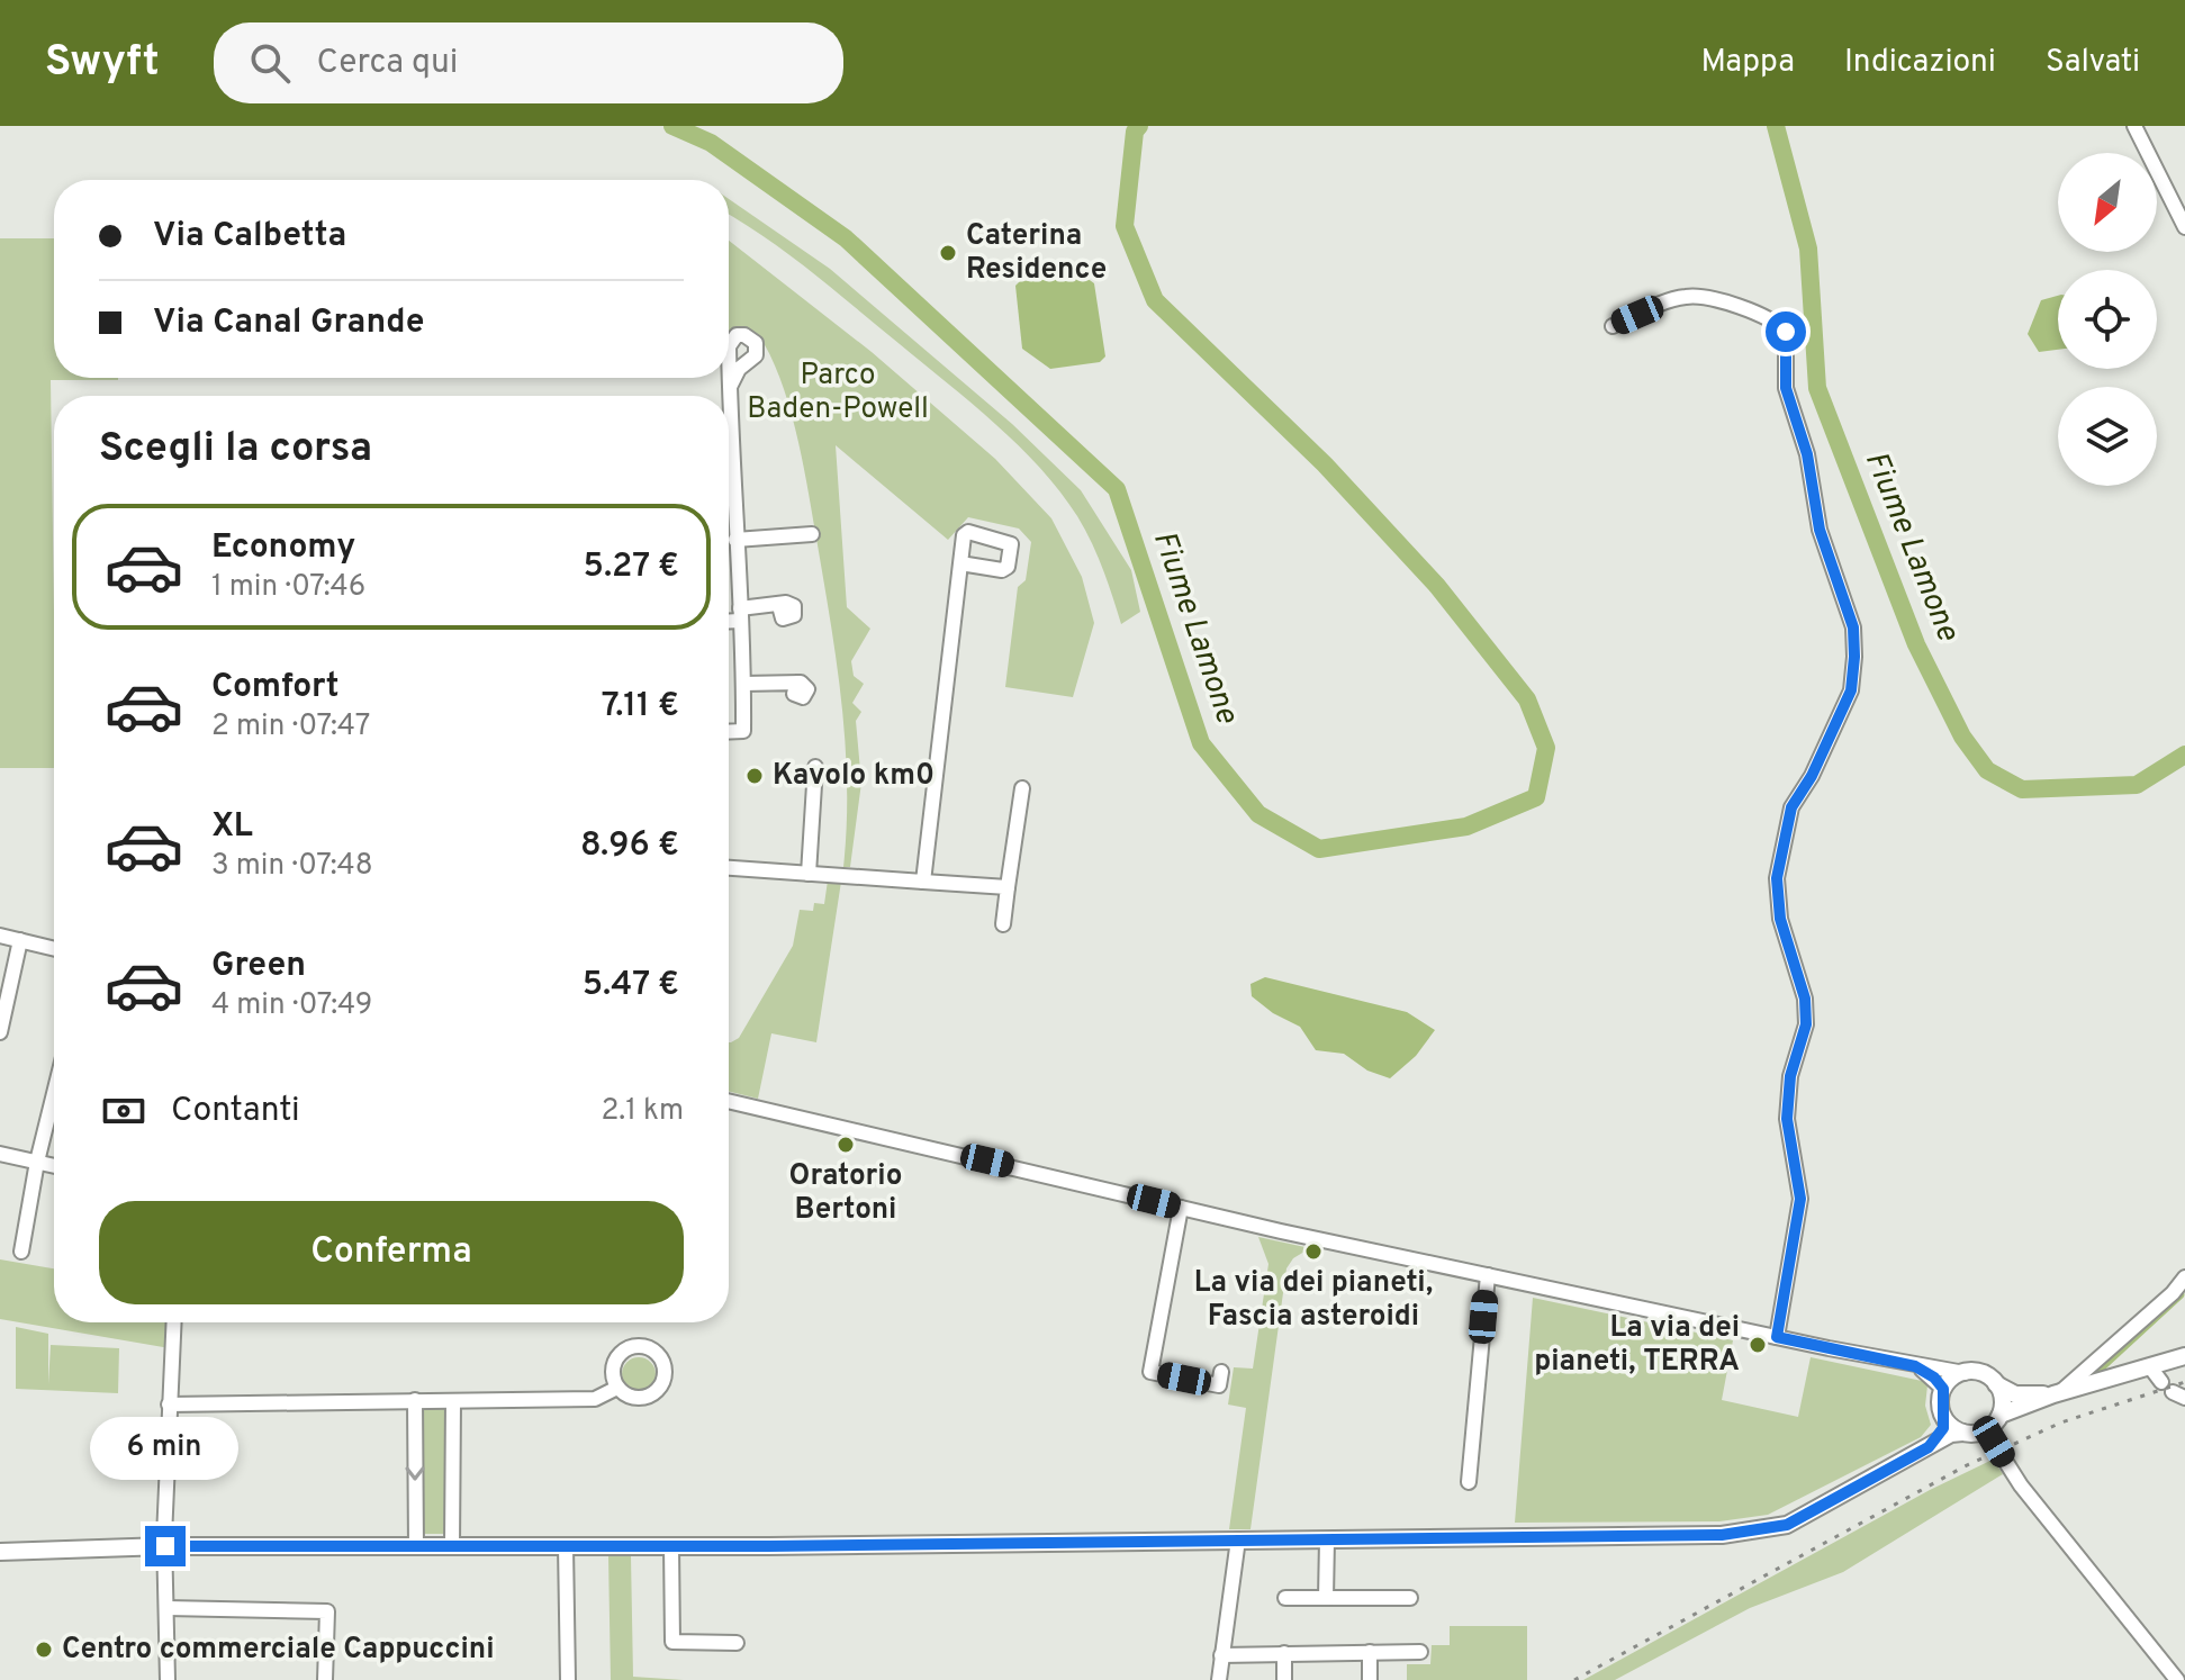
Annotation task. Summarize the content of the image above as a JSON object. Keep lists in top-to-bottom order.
{
  "water": ["Fiume Lamone"],
  "parks": ["Parco Baden-Powell"],
  "places": [
    "Caterina Residence",
    "Kavolo km0",
    "Oratorio Bertoni",
    "La via dei pianeti, Fascia asteroidi",
    "La via dei pianeti, TERRA",
    "Centro commerciale Cappuccini"
  ],
  "north": "bottom left",
  "page": {
    "header": "Swyft",
    "search": "Cerca qui",
    "nav": ["Mappa", "Indicazioni", "Salvati"],
    "banner": ["Via Calbetta", "Via Canal Grande"],
    "heading": "Scegli la corsa",
    "list": [
      {
        "name": "Economy",
        "note": "1 min · 07:46",
        "value": "5.27 €"
      },
      {
        "name": "Comfort",
        "note": "2 min · 07:47",
        "value": "7.11 €"
      },
      {
        "name": "XL",
        "note": "3 min · 07:48",
        "value": "8.96 €"
      },
      {
        "name": "Green",
        "note": "4 min · 07:49",
        "value": "5.47 €"
      }
    ],
    "pay": ["Contanti", "2.1 km"],
    "buttons": "Conferma",
    "bubble": "6 min"
  }
}
